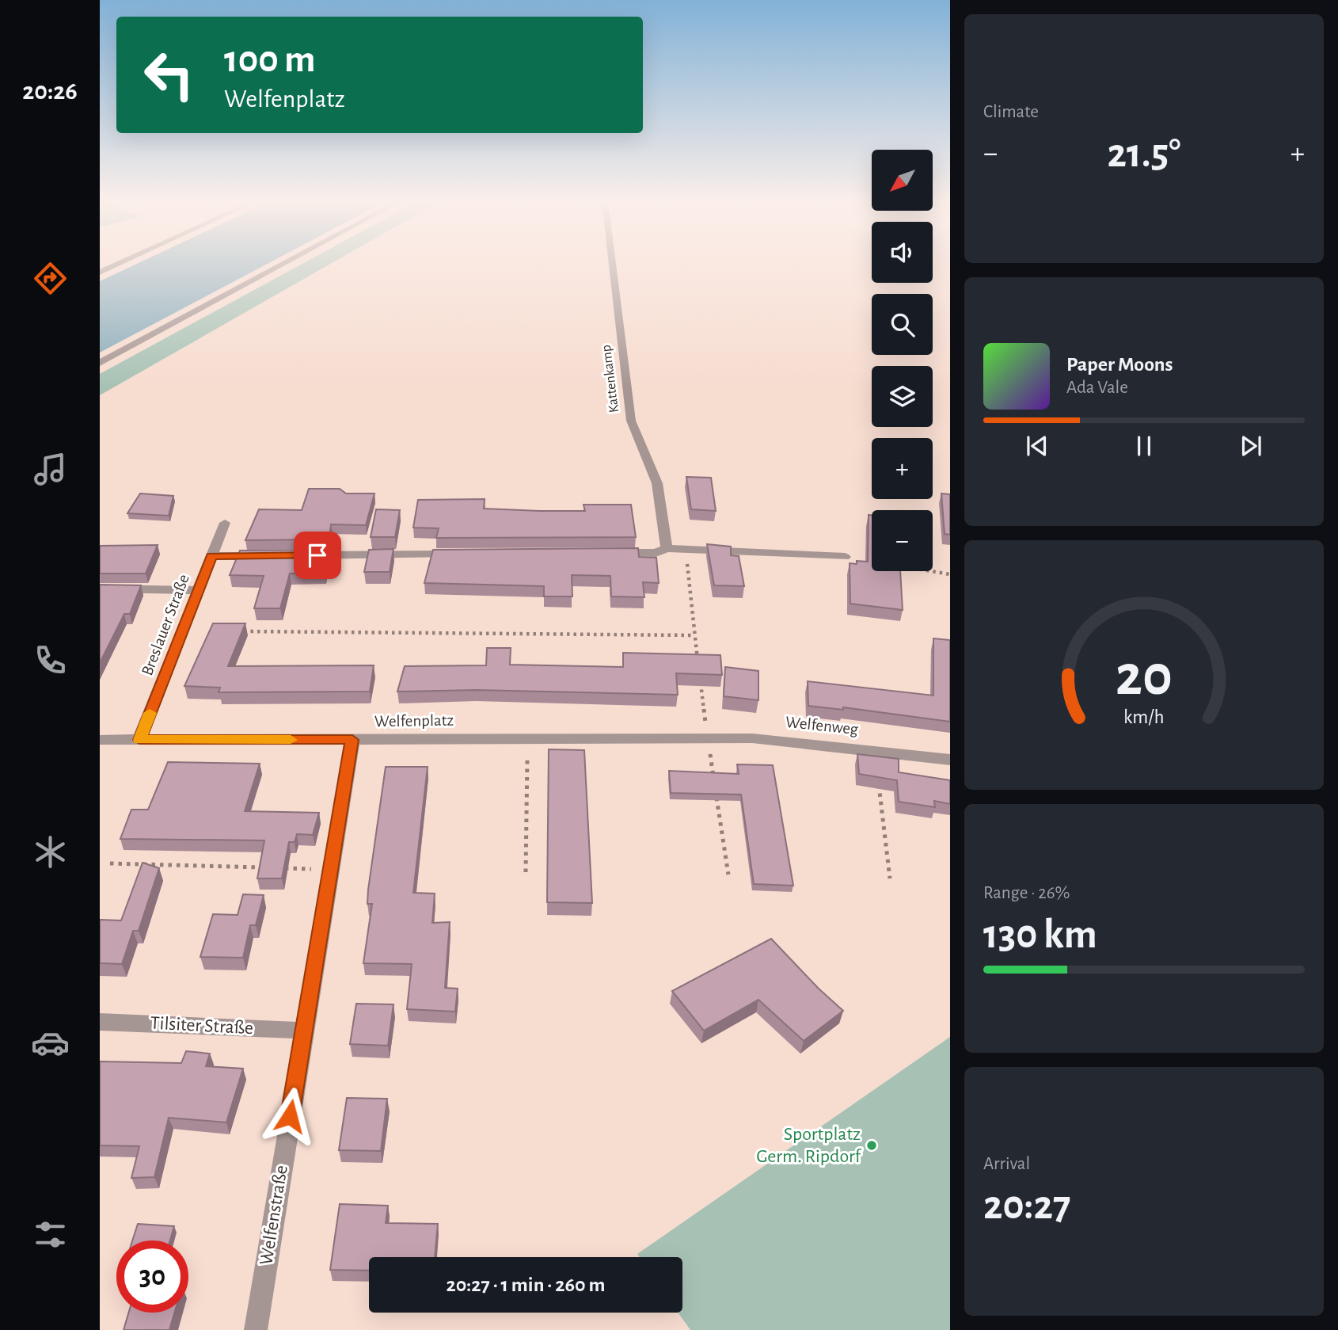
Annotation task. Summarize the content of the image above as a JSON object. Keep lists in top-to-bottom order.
{
  "streets": {
    "street": [
      "Kattenkamp",
      "Breslauer Straße",
      "Welfenplatz",
      "Welfenweg",
      "Tilsiter Straße",
      "Welfenstraße"
    ]
  },
  "crossings": [
    ["Breslauer Straße", "Welfenplatz"],
    ["Welfenplatz", "Welfenweg"],
    ["Welfenplatz", "Welfenstraße"],
    ["Tilsiter Straße", "Welfenstraße"]
  ],
  "places": ["Sportplatz Germ. Ripdorf"],
  "north": "bottom left",
  "page": {
    "tabs": "20:26",
    "tile": [
      "Climate",
      ["Range · 26%", "130 km"],
      ["Arrival", "20:27"]
    ],
    "turn": ["100 m", "Welfenplatz"],
    "heat": ["−", "21.5°", "+"],
    "map_buttons": ["+", "−"],
    "song": ["Paper Moons", "Ada Vale"],
    "limit": "30",
    "trip": "20:27 · 1 min · 260 m",
    "gauge": ["20", "km/h"]
  }
}
